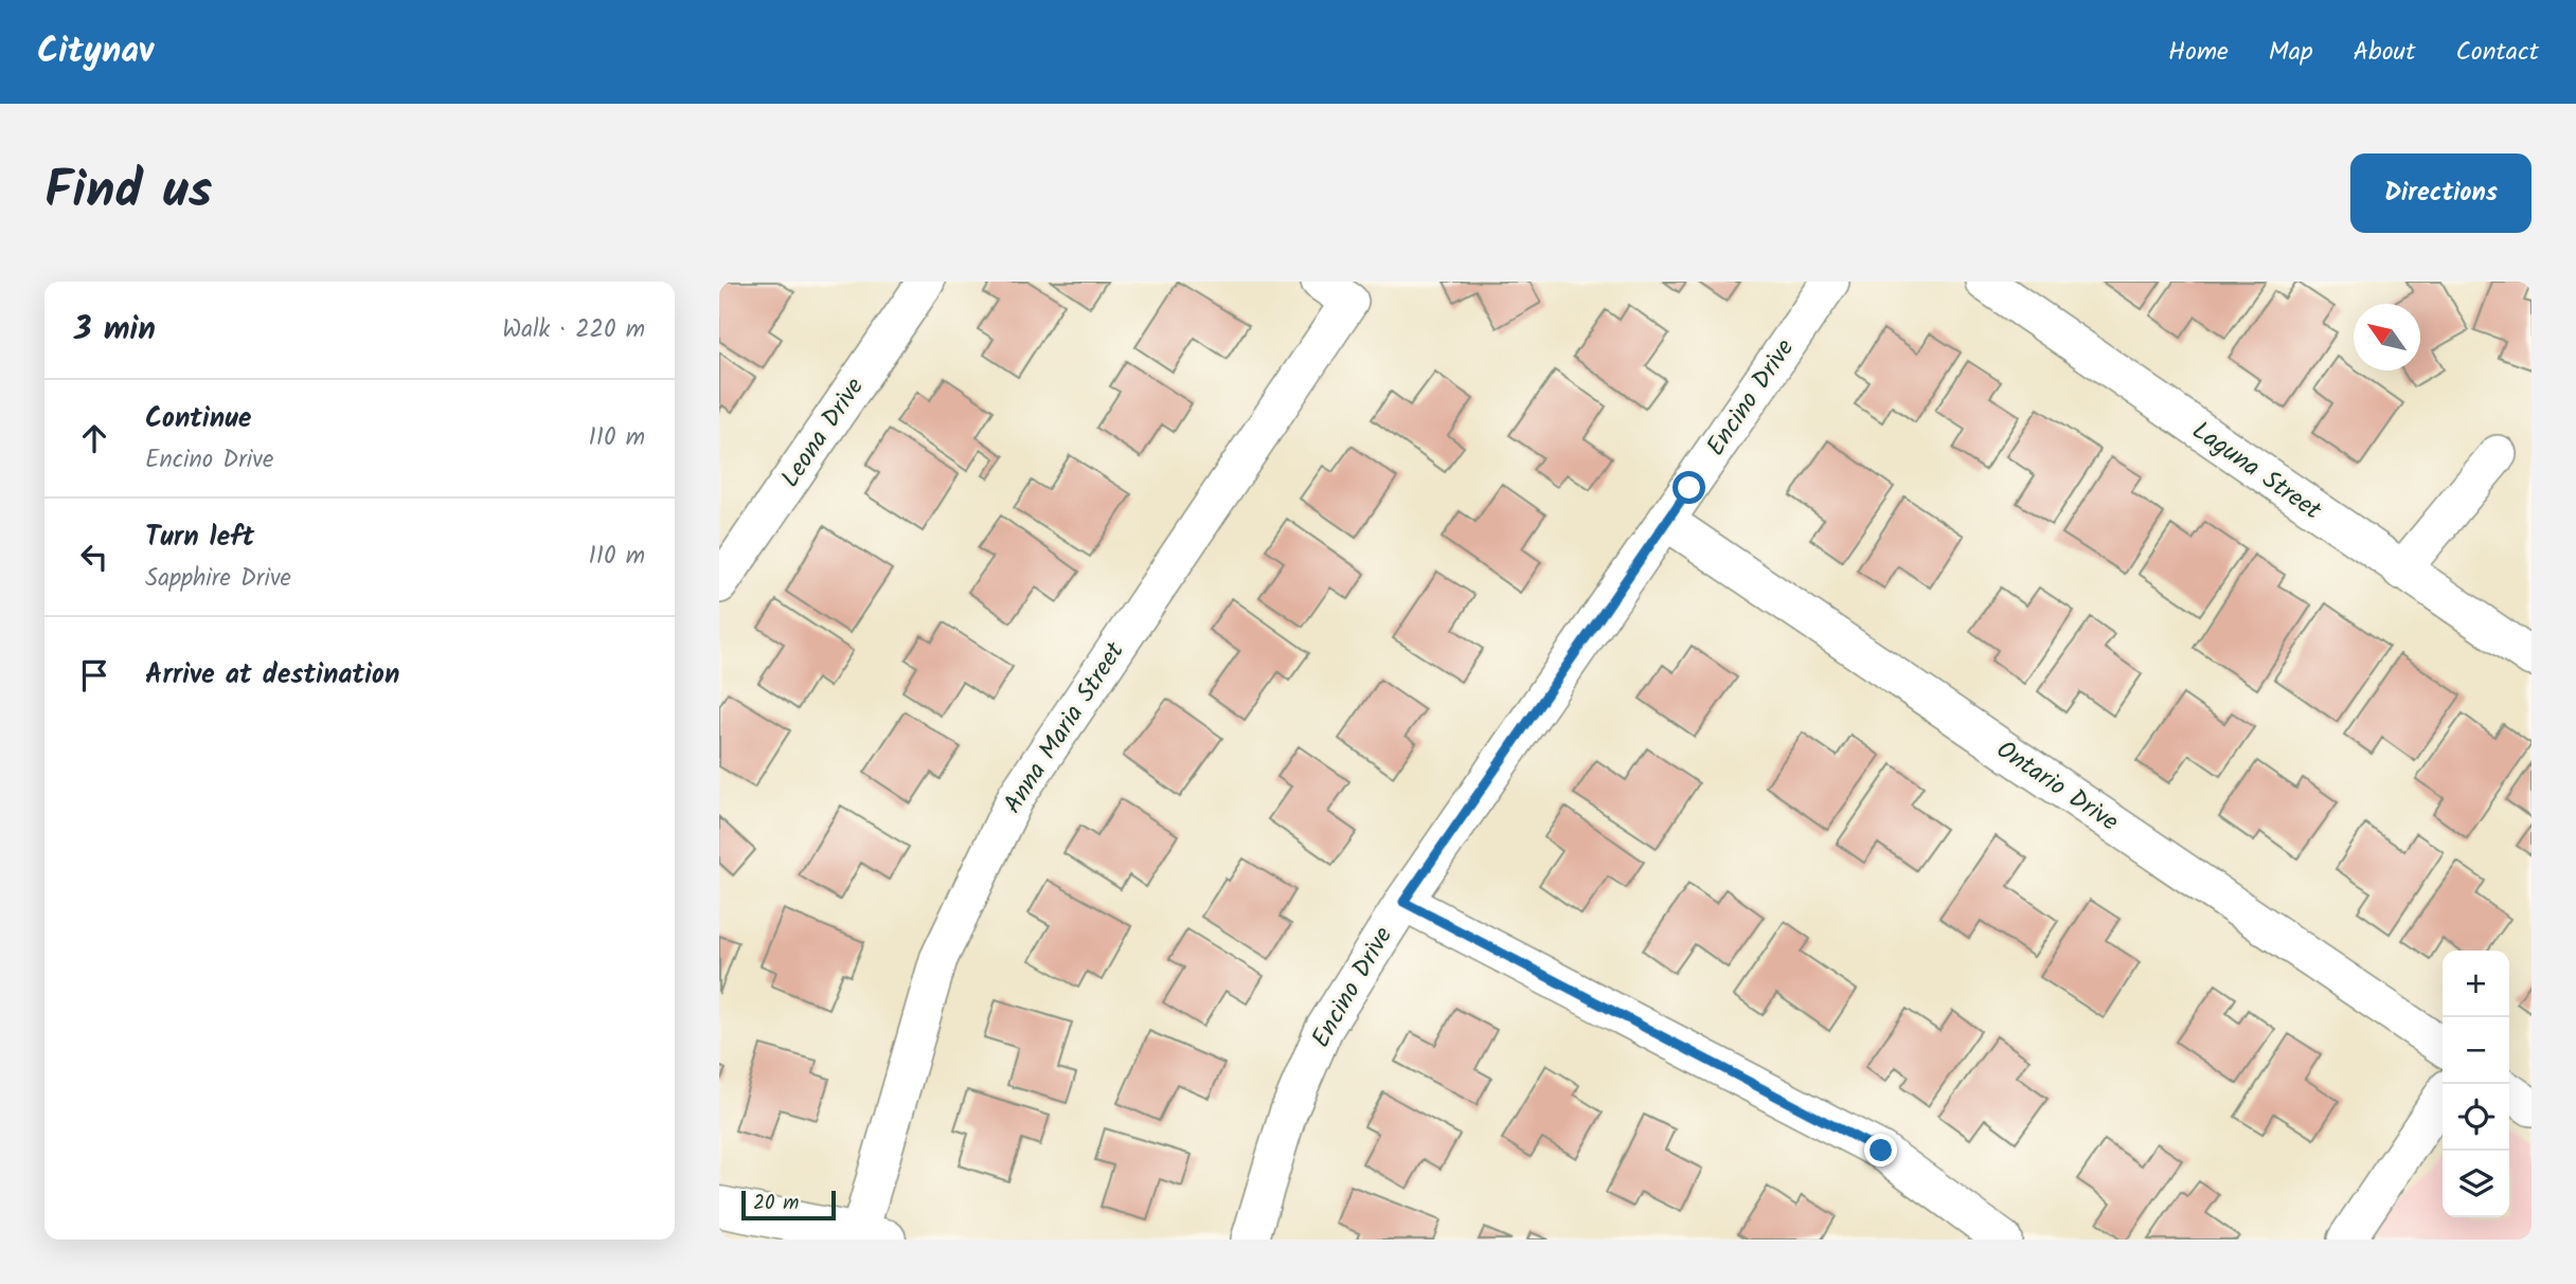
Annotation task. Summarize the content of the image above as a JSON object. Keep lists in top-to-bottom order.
{
  "streets": {
    "street": [
      "Encino Drive",
      "Leona Drive",
      "Laguna Street",
      "Anna Maria Street",
      "Ontario Drive"
    ]
  },
  "crossings": [
    ["Encino Drive", "Ontario Drive"]
  ],
  "scale_bar": "20 m",
  "north": "top left",
  "page": {
    "header": "Citynav",
    "nav": [
      "Home",
      "Map",
      "About",
      "Contact"
    ],
    "title": "Find us",
    "buttons": "Directions",
    "heading": ["3 min", "Walk · 220 m"],
    "list": [
      ["Continue", "Encino Drive", "110 m"],
      ["Turn left", "Sapphire Drive", "110 m"],
      "Arrive at destination"
    ],
    "map_buttons": ["+", "−"],
    "scale": "20 m"
  }
}
